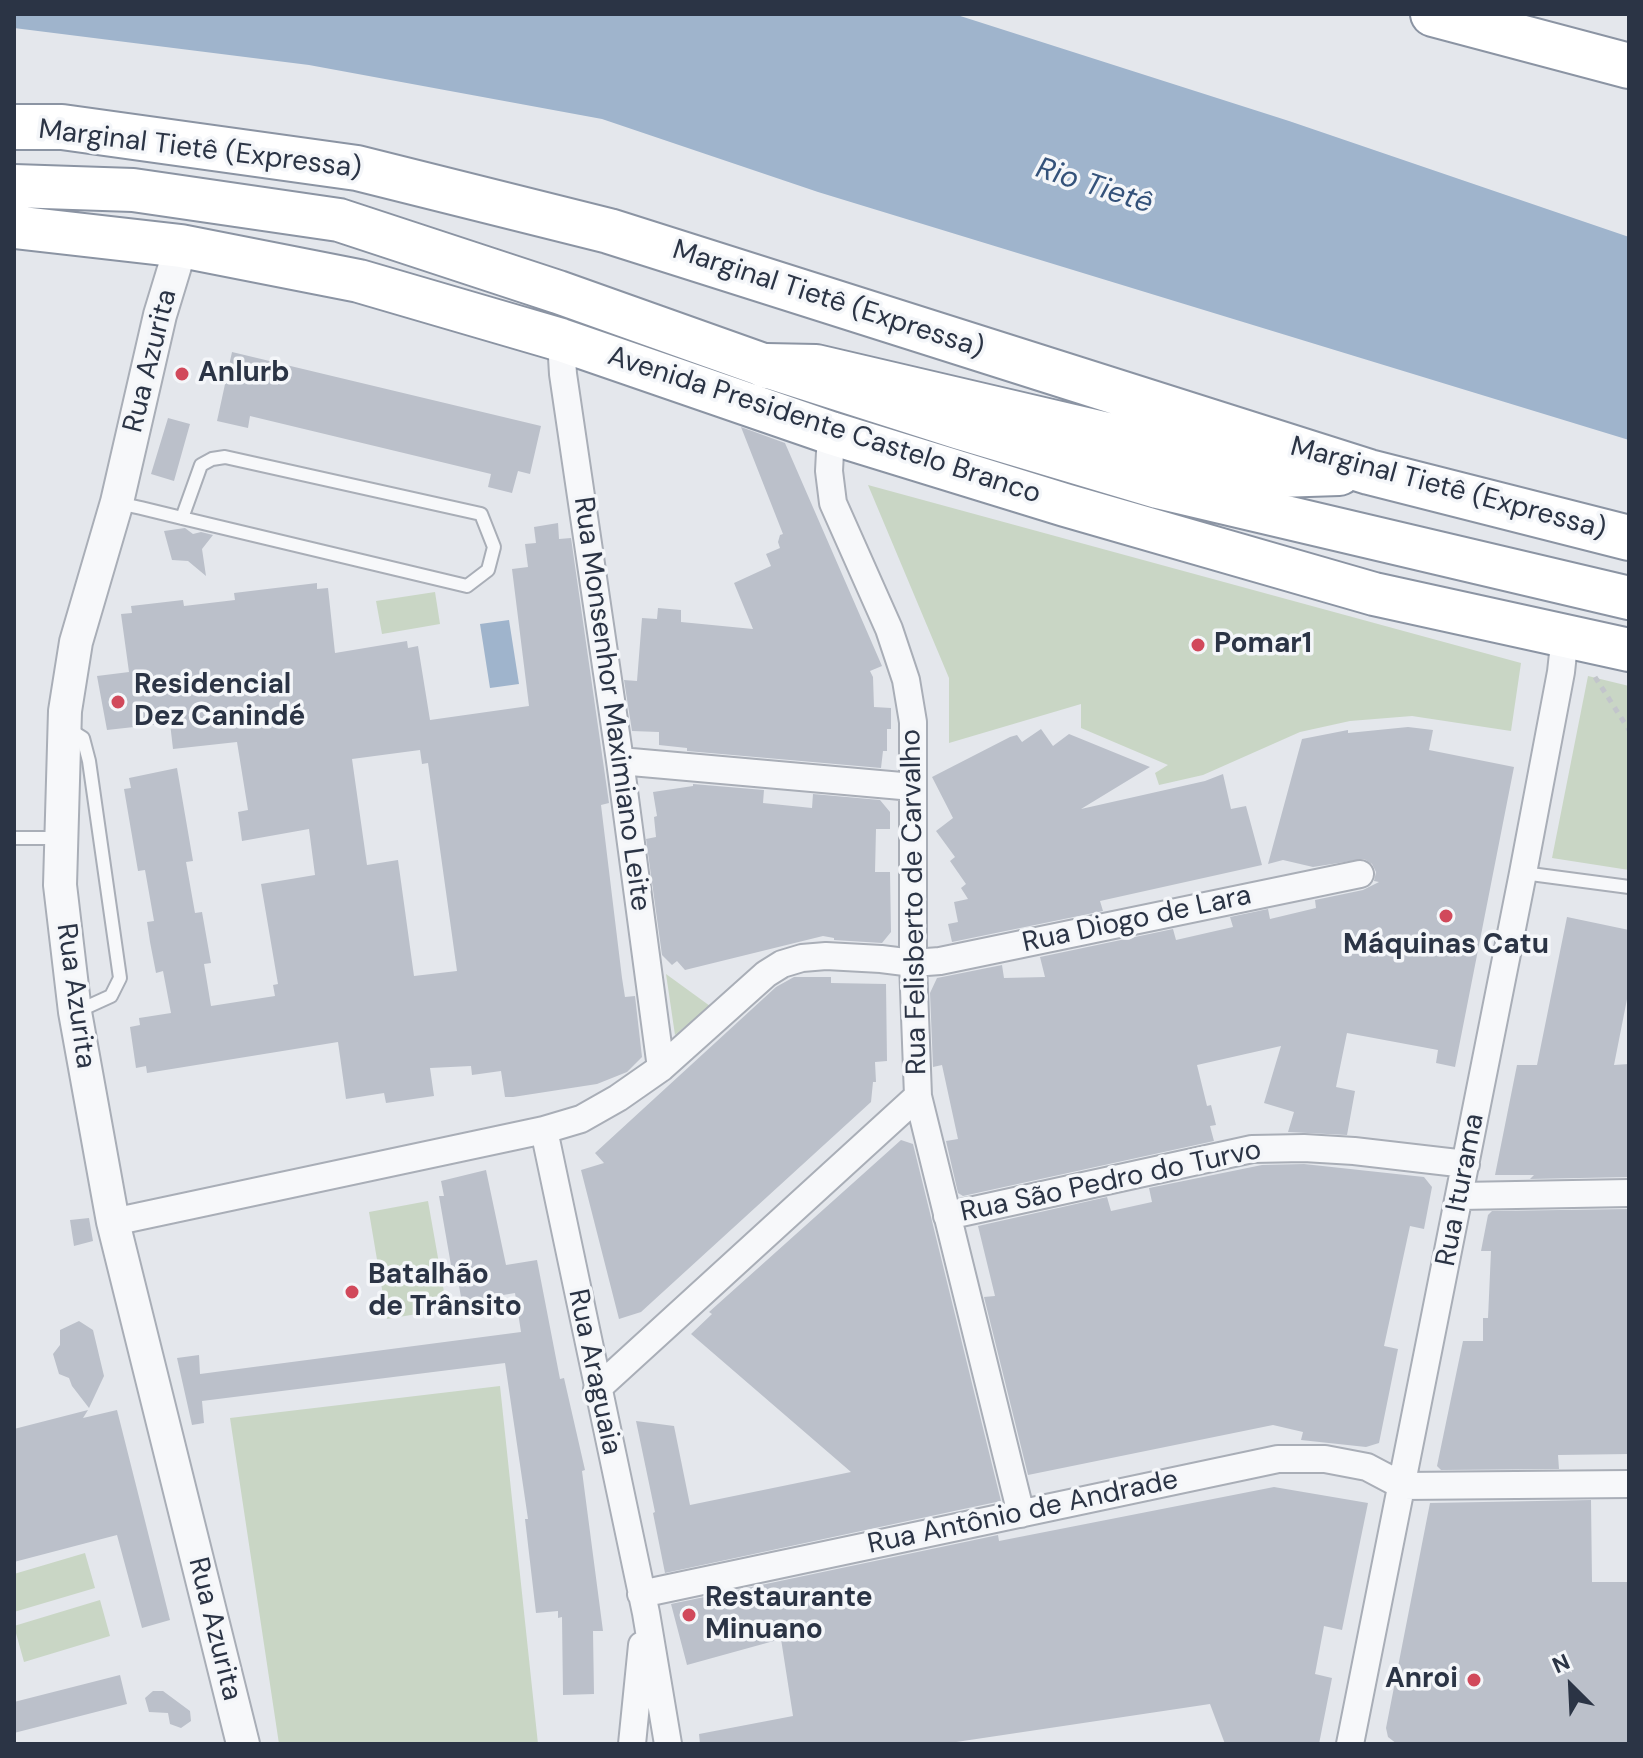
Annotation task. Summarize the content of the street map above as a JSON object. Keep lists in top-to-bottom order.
{
  "streets": {
    "highway": ["Marginal Tietê (Expressa)", "Avenida Presidente Castelo Branco"],
    "street": [
      "Rua Azurita",
      "Rua Monsenhor Maximiano Leite",
      "Rua Felisberto de Carvalho",
      "Rua Diogo de Lara",
      "Rua São Pedro do Turvo",
      "Rua Iturama",
      "Rua Araguaia",
      "Rua Antônio de Andrade"
    ]
  },
  "crossings": [
    ["Rua Azurita", "Avenida Presidente Castelo Branco"],
    ["Rua Azurita", "Rua Diogo de Lara"],
    ["Avenida Presidente Castelo Branco", "Rua Monsenhor Maximiano Leite"],
    ["Avenida Presidente Castelo Branco", "Rua Felisberto de Carvalho"],
    ["Avenida Presidente Castelo Branco", "Rua Iturama"],
    ["Rua Monsenhor Maximiano Leite", "Rua Diogo de Lara"],
    ["Rua Felisberto de Carvalho", "Rua Diogo de Lara"],
    ["Rua Felisberto de Carvalho", "Rua Araguaia"],
    ["Rua Diogo de Lara", "Rua Araguaia"],
    ["Rua São Pedro do Turvo", "Rua Iturama"],
    ["Rua Iturama", "Rua Antônio de Andrade"],
    ["Rua Araguaia", "Rua Antônio de Andrade"]
  ],
  "water": ["Rio Tietê"],
  "places": [
    "Anlurb",
    "Pomar1",
    "Residencial Dez Canindé",
    "Máquinas Catu",
    "Batalhão de Trânsito",
    "Restaurante Minuano",
    "Anroi"
  ],
  "north": "top left"
}
